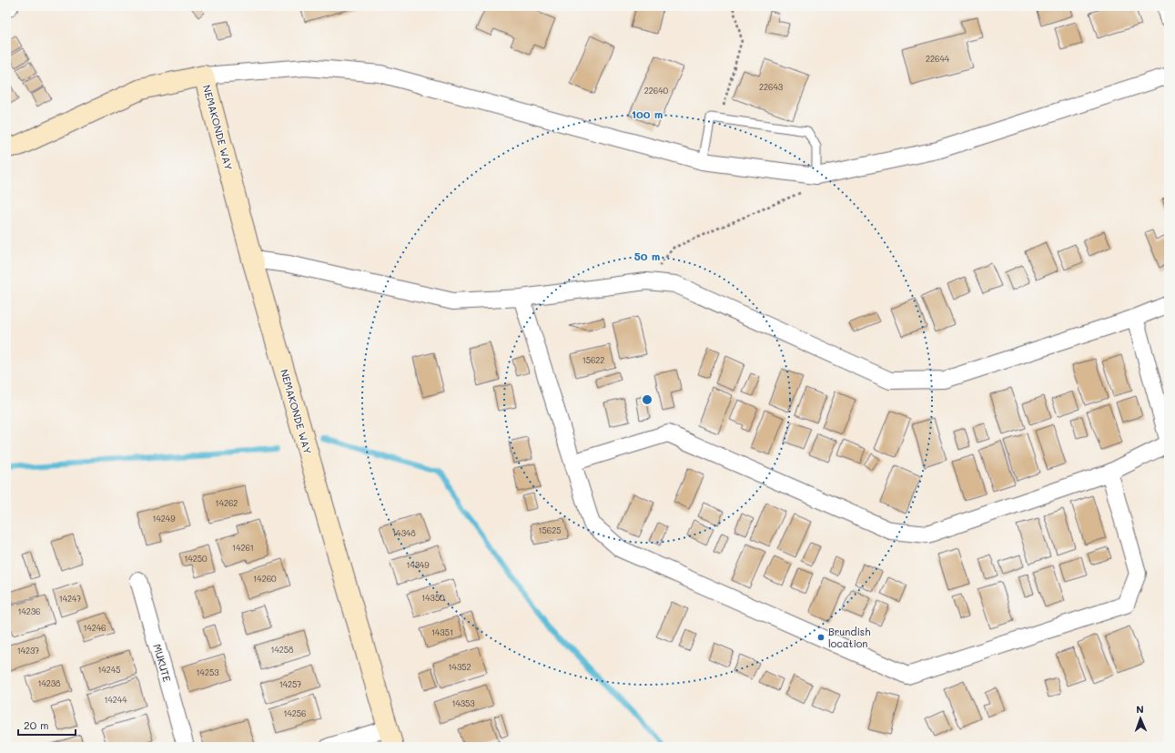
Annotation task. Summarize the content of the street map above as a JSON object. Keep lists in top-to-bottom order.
{
  "streets": {
    "street": ["NEMAKONDE WAY", "MUKUTE"]
  },
  "places": ["Brundish location"],
  "house_numbers": [
    "22644",
    "22643",
    "22640",
    "15622",
    "14262",
    "14249",
    "15625",
    "14348",
    "14261",
    "14250",
    "14349",
    "14260",
    "14350",
    "14247",
    "14236",
    "14246",
    "14351",
    "14258",
    "14237",
    "14352",
    "14245",
    "14253",
    "14238",
    "14257",
    "14244",
    "14353",
    "14256"
  ],
  "scale_bar": "20 m",
  "north": "top",
  "rings": ["100 m", "50 m"]
}
